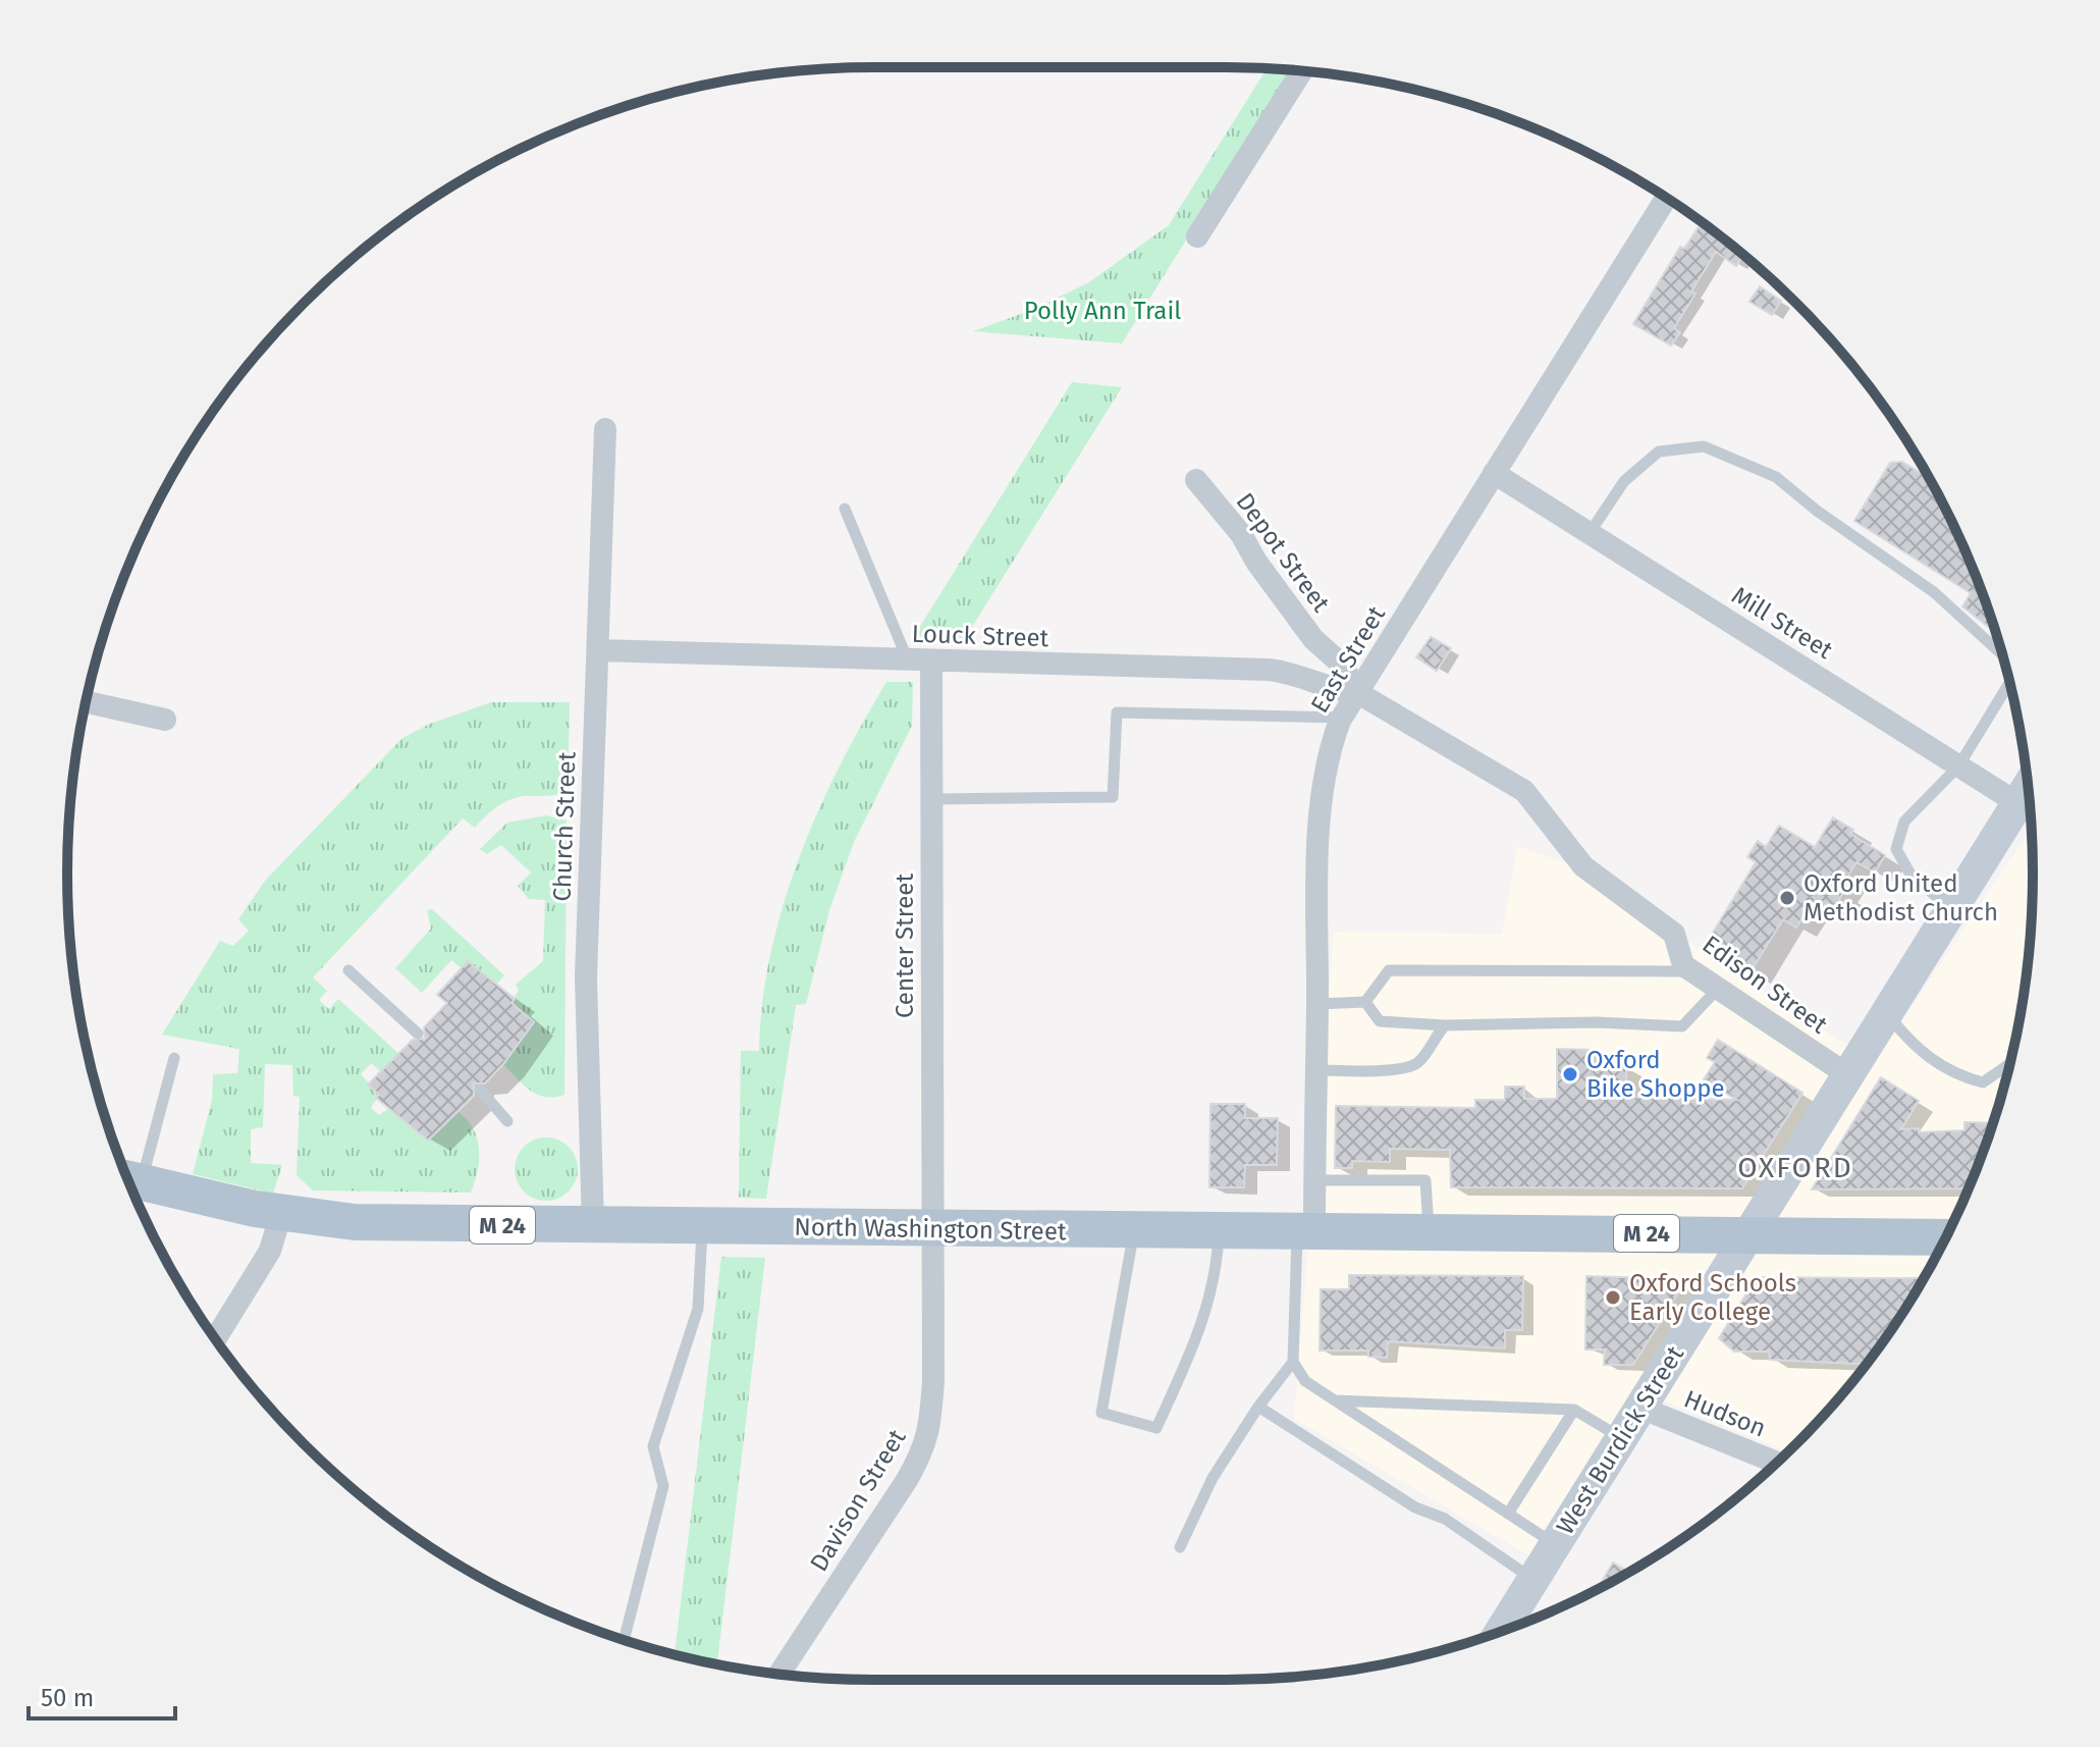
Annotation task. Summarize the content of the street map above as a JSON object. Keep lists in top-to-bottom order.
{
  "streets": {
    "main road": ["M 24", "North Washington Street", "West Burdick Street"],
    "street": [
      "Depot Street",
      "Mill Street",
      "Louck Street",
      "East Street",
      "Church Street",
      "Center Street",
      "Edison Street",
      "Hudson",
      "Davison Street"
    ]
  },
  "crossings": [
    ["Depot Street", "Louck Street"],
    ["Depot Street", "East Street"],
    ["Depot Street", "Edison Street"],
    ["Mill Street", "East Street"],
    ["Mill Street", "West Burdick Street"],
    ["Louck Street", "East Street"],
    ["Louck Street", "Church Street"],
    ["Louck Street", "Center Street"],
    ["Louck Street", "Edison Street"],
    ["East Street", "Edison Street"],
    ["East Street", "North Washington Street"],
    ["Church Street", "North Washington Street"],
    ["Center Street", "North Washington Street"],
    ["Center Street", "Davison Street"],
    ["Edison Street", "West Burdick Street"],
    ["M 24", "North Washington Street"],
    ["M 24", "West Burdick Street"],
    ["North Washington Street", "West Burdick Street"],
    ["North Washington Street", "Davison Street"],
    ["Hudson", "West Burdick Street"]
  ],
  "districts": ["OXFORD"],
  "parks": ["Polly Ann Trail"],
  "places": ["Oxford United Methodist Church", "Oxford Bike Shoppe", "Oxford Schools Early College"],
  "scale_bar": "50 m"
}
